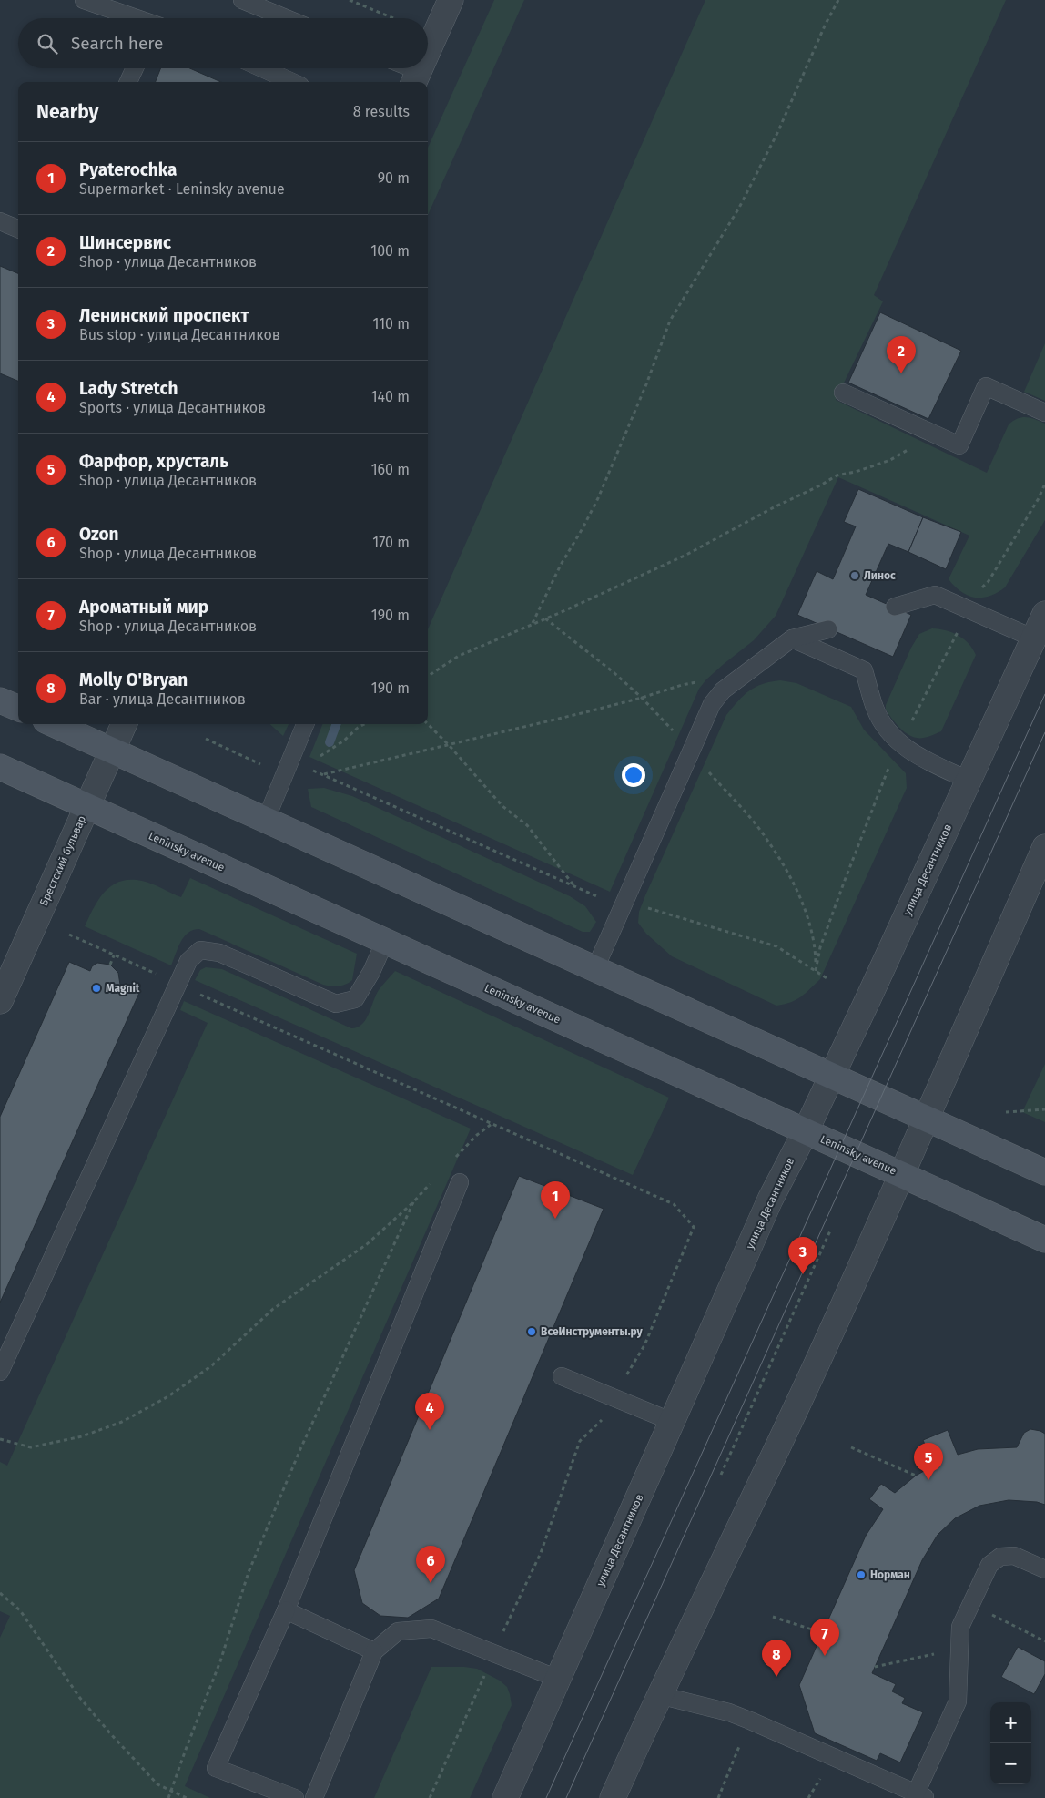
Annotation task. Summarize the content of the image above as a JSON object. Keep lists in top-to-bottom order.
{
  "streets": {
    "main road": ["Leninsky avenue"],
    "street": ["Брестский бульвар", "улица Десантников"]
  },
  "crossings": [
    ["Leninsky avenue", "Брестский бульвар"],
    ["Leninsky avenue", "улица Десантников"]
  ],
  "places": [
    "Линос",
    "Magnit",
    "ВсеИнструменты.ру",
    "Норман"
  ],
  "page": {
    "search": "Search here",
    "heading": ["Nearby", "8 results"],
    "list": [
      {
        "mark": "1",
        "name": "Pyaterochka",
        "note": "Supermarket · Leninsky avenue",
        "value": "90 m"
      },
      {
        "mark": "2",
        "name": "Шинсервис",
        "note": "Shop · улица Десантников",
        "value": "100 m"
      },
      {
        "mark": "3",
        "name": "Ленинский проспект",
        "note": "Bus stop · улица Десантников",
        "value": "110 m"
      },
      {
        "mark": "4",
        "name": "Lady Stretch",
        "note": "Sports · улица Десантников",
        "value": "140 m"
      },
      {
        "mark": "5",
        "name": "Фарфор, хрусталь",
        "note": "Shop · улица Десантников",
        "value": "160 m"
      },
      {
        "mark": "6",
        "name": "Ozon",
        "note": "Shop · улица Десантников",
        "value": "170 m"
      },
      {
        "mark": "7",
        "name": "Ароматный мир",
        "note": "Shop · улица Десантников",
        "value": "190 m"
      },
      {
        "mark": "8",
        "name": "Molly O'Bryan",
        "note": "Bar · улица Десантников",
        "value": "190 m"
      }
    ],
    "pins": [
      "2",
      "1",
      "3",
      "4",
      "5",
      "6",
      "7",
      "8"
    ],
    "map_buttons": ["+", "−"]
  }
}
